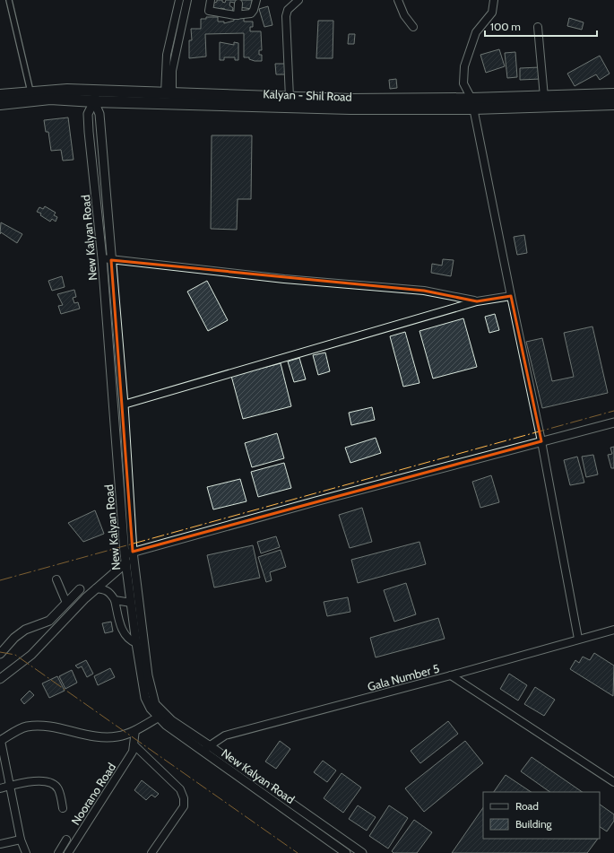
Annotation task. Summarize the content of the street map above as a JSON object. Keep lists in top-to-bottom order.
{
  "streets": {
    "main road": ["Kalyan - Shil Road"],
    "street": ["New Kalyan Road", "Gala Number 5", "Noorano Road"]
  },
  "crossings": [
    ["Kalyan - Shil Road", "New Kalyan Road"],
    ["New Kalyan Road", "Gala Number 5"]
  ],
  "legend": ["Road", "Building"],
  "scale_bar": "100 m"
}
